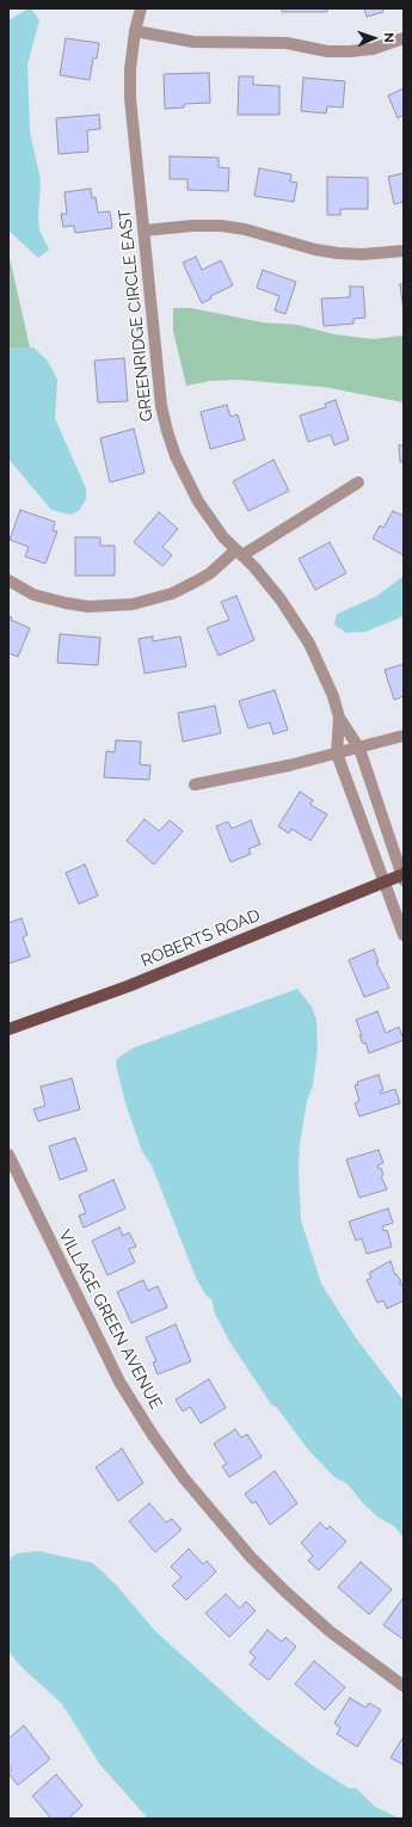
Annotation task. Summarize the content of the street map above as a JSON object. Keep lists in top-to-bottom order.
{
  "streets": {
    "main road": ["ROBERTS ROAD"],
    "street": ["GREENRIDGE CIRCLE EAST", "VILLAGE GREEN AVENUE"]
  },
  "crossings": [
    ["GREENRIDGE CIRCLE EAST", "ROBERTS ROAD"]
  ],
  "north": "right"
}
